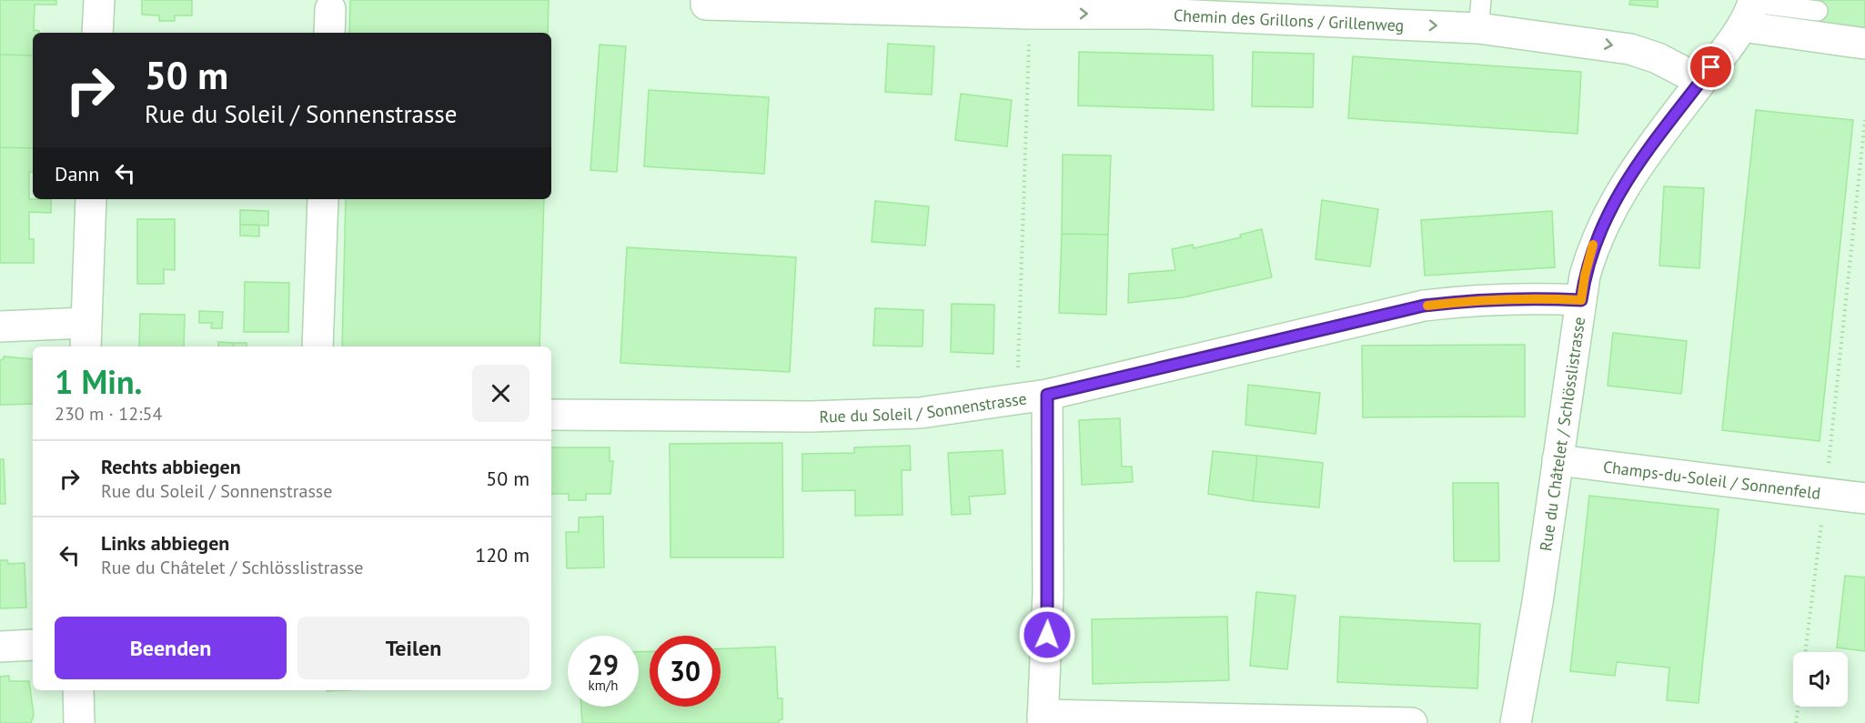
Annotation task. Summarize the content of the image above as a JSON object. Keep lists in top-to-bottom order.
{
  "streets": {
    "street": [
      "Chemin des Grillons / Grillenweg",
      "Rue du Soleil / Sonnenstrasse",
      "Rue du Châtelet / Schlösslistrasse",
      "Champs-du-Soleil / Sonnenfeld"
    ]
  },
  "crossings": [
    ["Chemin des Grillons / Grillenweg", "Rue du Châtelet / Schlösslistrasse"],
    ["Rue du Soleil / Sonnenstrasse", "Rue du Châtelet / Schlösslistrasse"],
    ["Rue du Châtelet / Schlösslistrasse", "Champs-du-Soleil / Sonnenfeld"]
  ],
  "one_way": ["Chemin des Grillons / Grillenweg"],
  "page": {
    "turn": ["50 m", "Rue du Soleil / Sonnenstrasse"],
    "then": "Dann",
    "heading": ["1 Min.", "230 m · 12:54"],
    "list": [
      {
        "name": "Rechts abbiegen",
        "note": "Rue du Soleil / Sonnenstrasse",
        "value": "50 m"
      },
      {
        "name": "Links abbiegen",
        "note": "Rue du Châtelet / Schlösslistrasse",
        "value": "120 m"
      }
    ],
    "buttons": ["Beenden", "Teilen"],
    "speed": "29 km/h",
    "limit": "30"
  }
}
